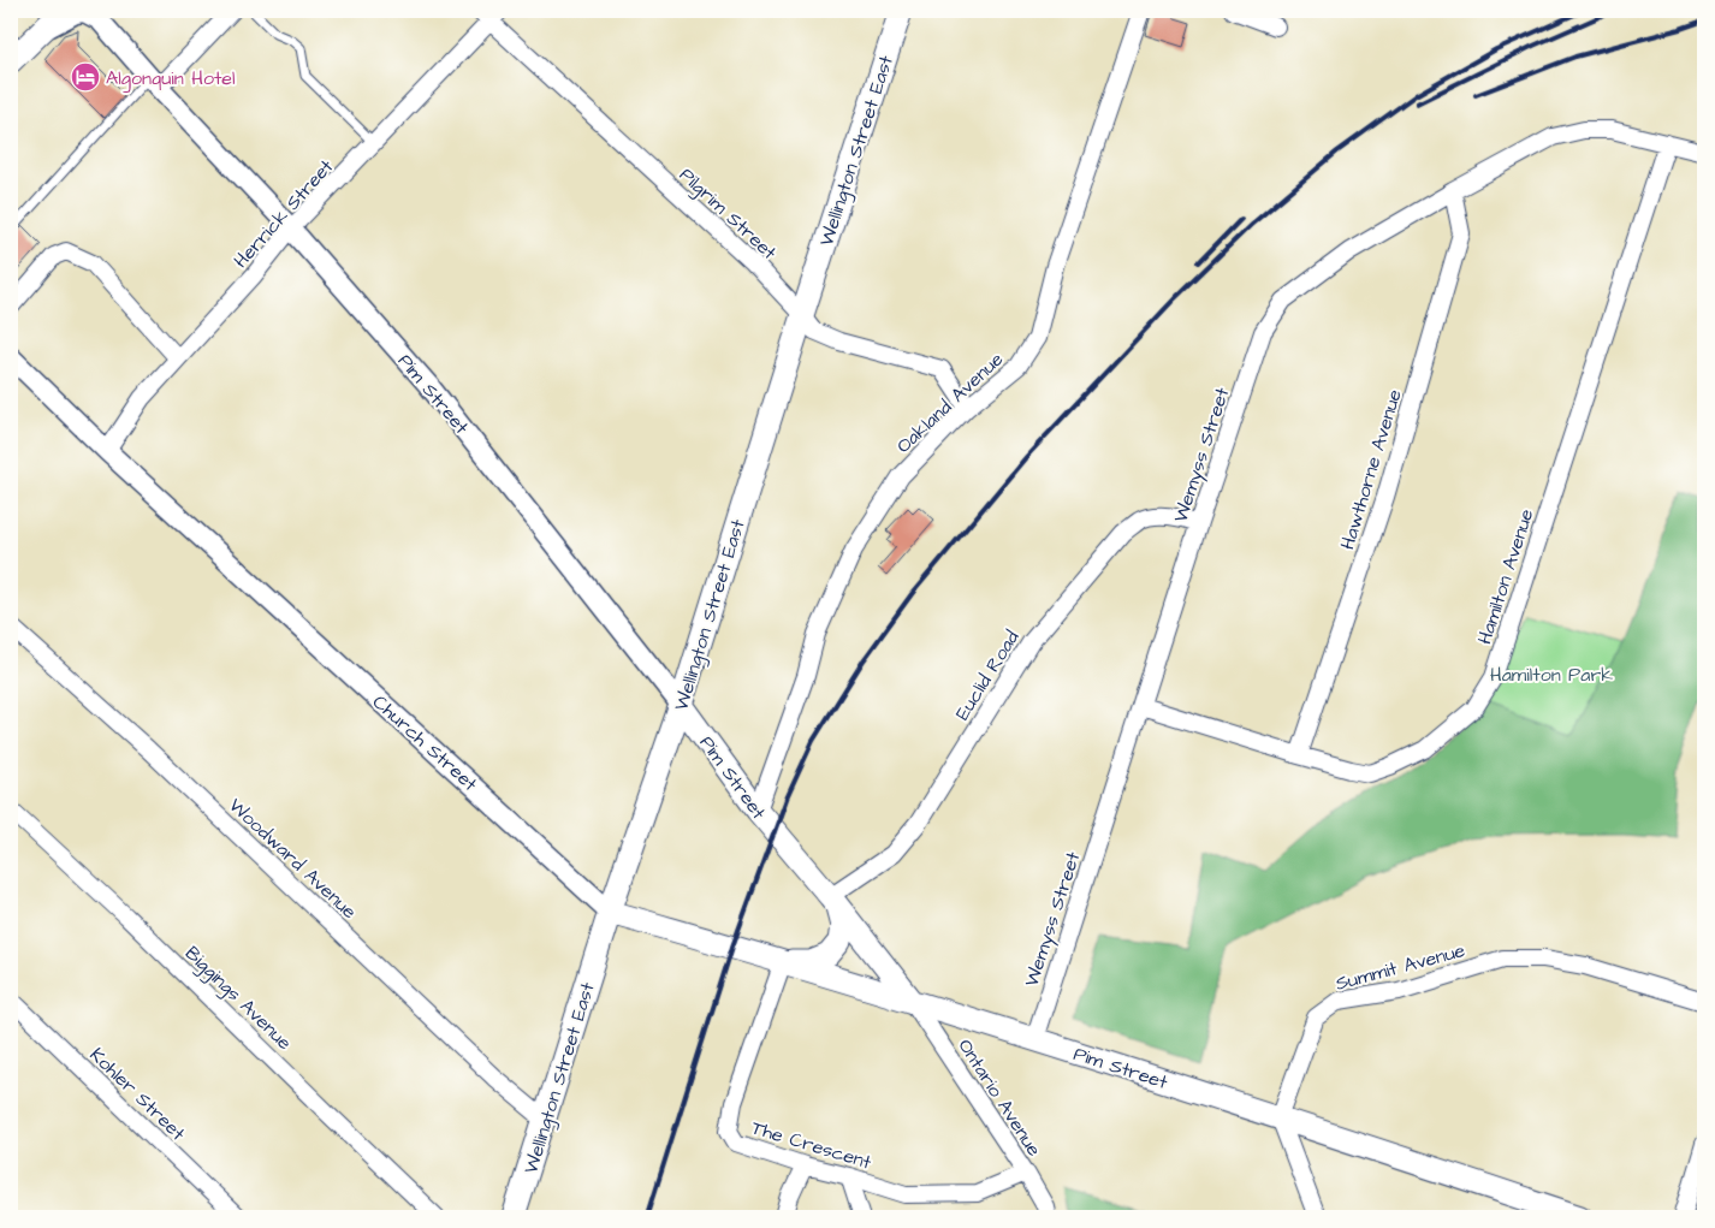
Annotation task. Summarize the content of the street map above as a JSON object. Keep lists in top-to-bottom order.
{
  "streets": {
    "main road": ["Wellington Street East", "Pim Street", "Church Street"],
    "street": [
      "Herrick Street",
      "Pilgrim Street",
      "Oakland Avenue",
      "Wemyss Street",
      "Hawthorne Avenue",
      "Hamilton Avenue",
      "Euclid Road",
      "Woodward Avenue",
      "Summit Avenue",
      "Biggings Avenue",
      "Kohler Street",
      "Ontario Avenue",
      "The Crescent"
    ]
  },
  "crossings": [
    ["Wellington Street East", "Pilgrim Street"],
    ["Wellington Street East", "Pim Street"],
    ["Wellington Street East", "Church Street"],
    ["Wellington Street East", "Woodward Avenue"],
    ["Herrick Street", "Pilgrim Street"],
    ["Herrick Street", "Pim Street"],
    ["Herrick Street", "Church Street"],
    ["Pilgrim Street", "Oakland Avenue"],
    ["Pim Street", "Oakland Avenue"],
    ["Pim Street", "Wemyss Street"],
    ["Pim Street", "Euclid Road"],
    ["Pim Street", "Church Street"],
    ["Pim Street", "Summit Avenue"],
    ["Pim Street", "Ontario Avenue"],
    ["Wemyss Street", "Hawthorne Avenue"],
    ["Wemyss Street", "Hamilton Avenue"],
    ["Wemyss Street", "Euclid Road"],
    ["Hawthorne Avenue", "Hamilton Avenue"],
    ["Church Street", "Ontario Avenue"],
    ["Church Street", "The Crescent"],
    ["Ontario Avenue", "The Crescent"]
  ],
  "parks": ["Hamilton Park"],
  "places": {
    "hotel": ["Algonquin Hotel"]
  }
}
